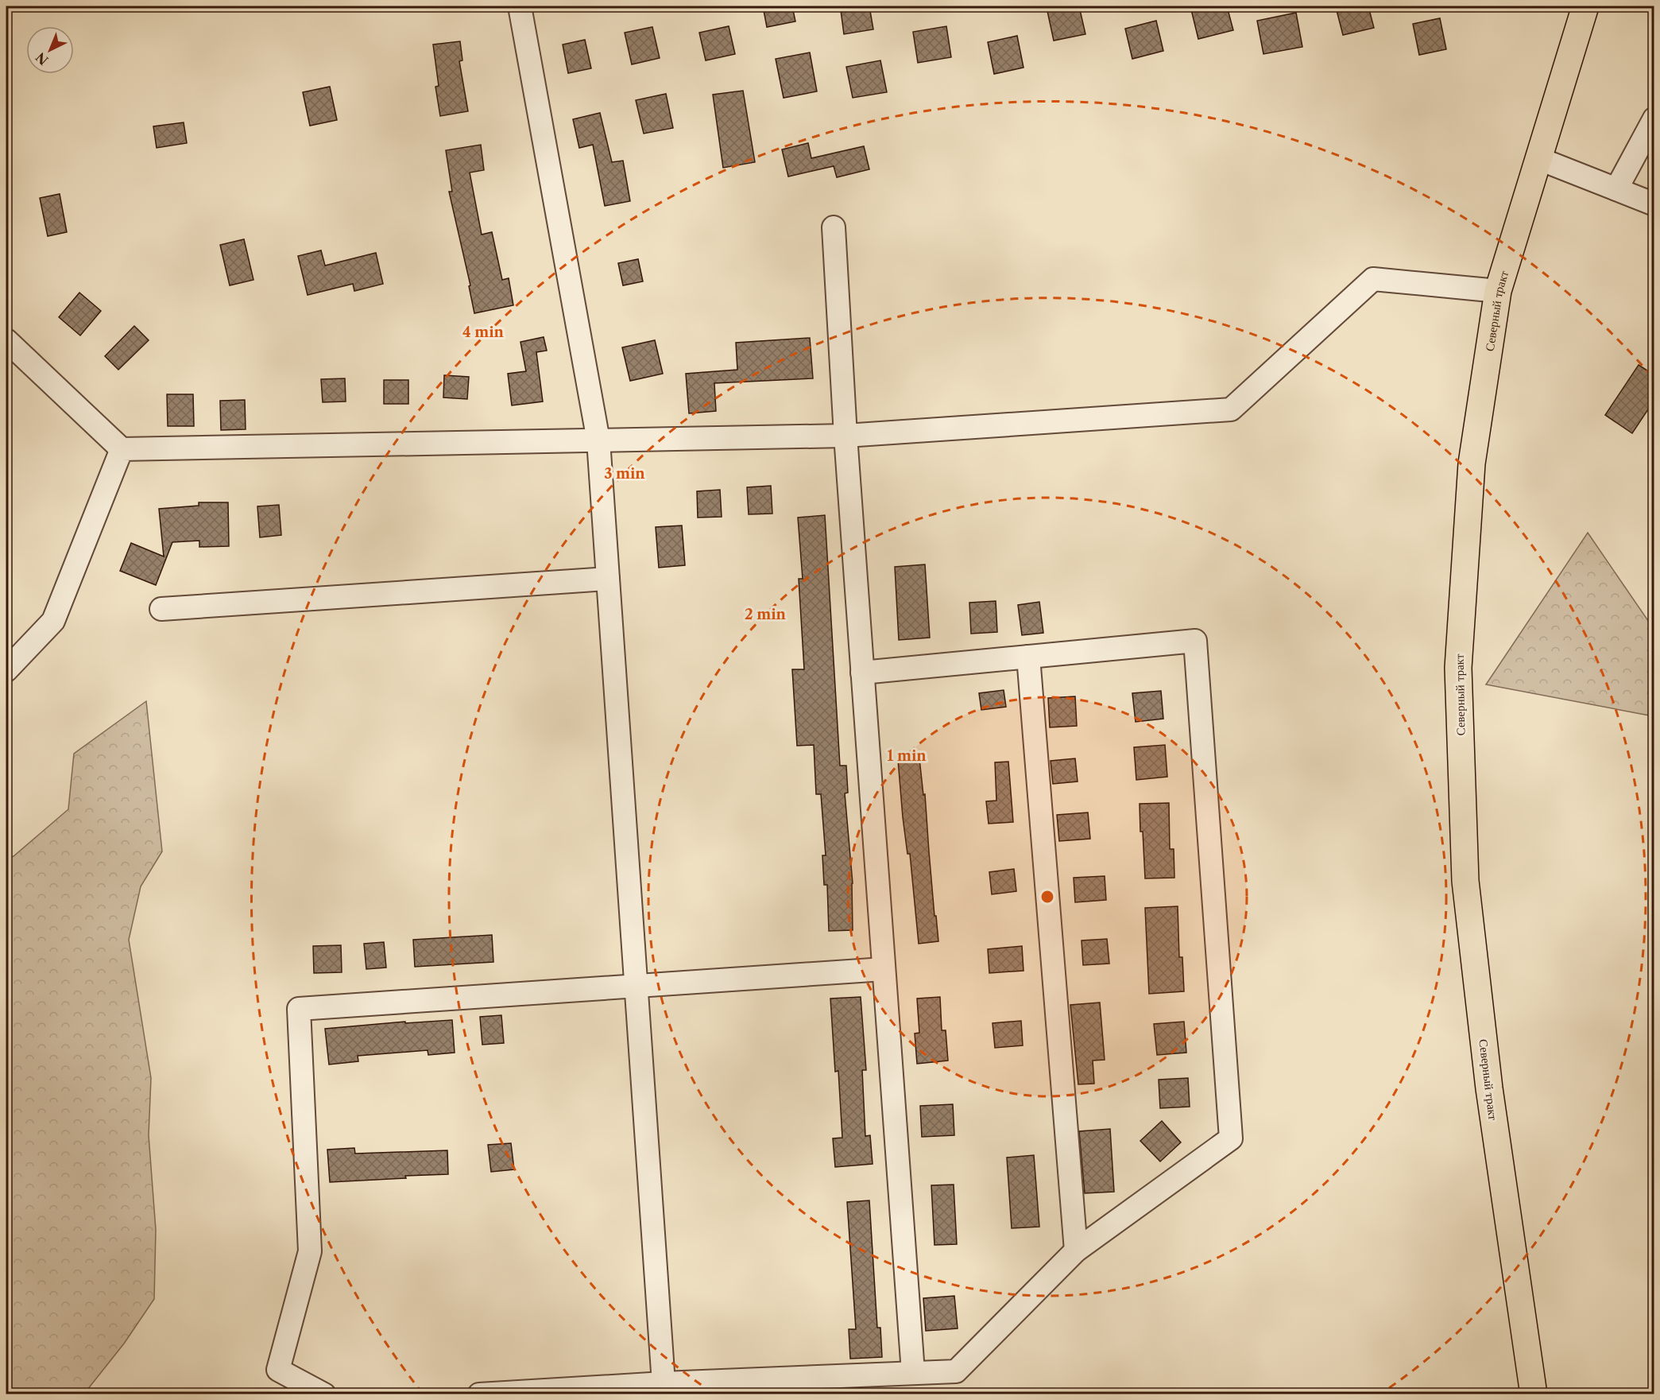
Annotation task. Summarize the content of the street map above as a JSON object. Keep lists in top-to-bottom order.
{
  "streets": {
    "main road": ["Северный тракт"]
  },
  "north": "bottom left",
  "rings": [
    "4 min",
    "3 min",
    "2 min",
    "1 min"
  ]
}
